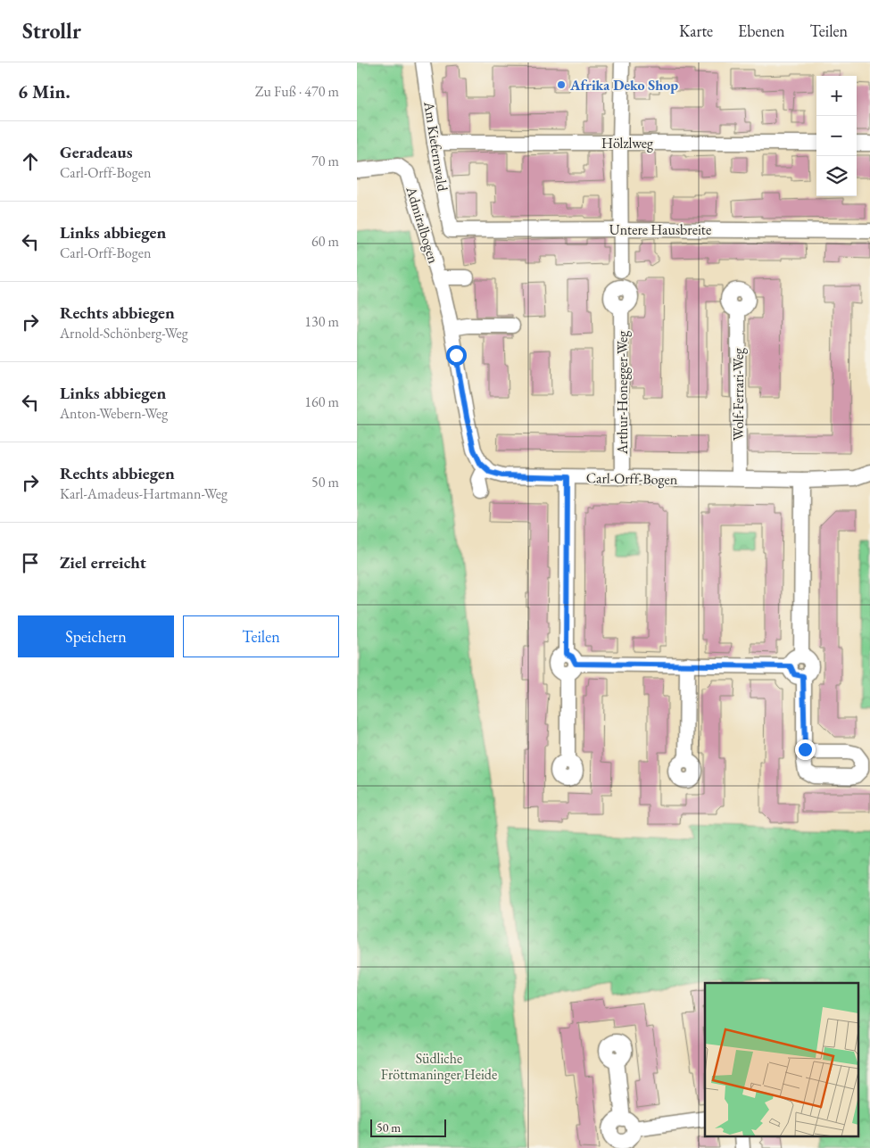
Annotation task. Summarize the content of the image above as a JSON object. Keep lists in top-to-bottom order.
{
  "streets": {
    "street": [
      "Hölzlweg",
      "Am Kiefernwald",
      "Admiralbogen",
      "Untere Hausbreite",
      "Arthur-Honegger-Weg",
      "Wolf-Ferrari-Weg",
      "Carl-Orff-Bogen"
    ]
  },
  "crossings": [
    ["Hölzlweg", "Am Kiefernwald"],
    ["Am Kiefernwald", "Untere Hausbreite"],
    ["Arthur-Honegger-Weg", "Carl-Orff-Bogen"],
    ["Wolf-Ferrari-Weg", "Carl-Orff-Bogen"]
  ],
  "parks": ["Südliche Fröttmaninger Heide"],
  "places": ["Afrika Deko Shop"],
  "scale_bar": "50 m",
  "page": {
    "header": "Strollr",
    "nav": ["Karte", "Ebenen", "Teilen"],
    "heading": ["6 Min.", "Zu Fuß · 470 m"],
    "map_buttons": ["+", "−"],
    "list": [
      ["Geradeaus", "Carl-Orff-Bogen", "70 m"],
      ["Links abbiegen", "Carl-Orff-Bogen", "60 m"],
      ["Rechts abbiegen", "Arnold-Schönberg-Weg", "130 m"],
      ["Links abbiegen", "Anton-Webern-Weg", "160 m"],
      ["Rechts abbiegen", "Karl-Amadeus-Hartmann-Weg", "50 m"],
      "Ziel erreicht"
    ],
    "buttons": ["Speichern", "Teilen"],
    "scale": "50 m"
  }
}
